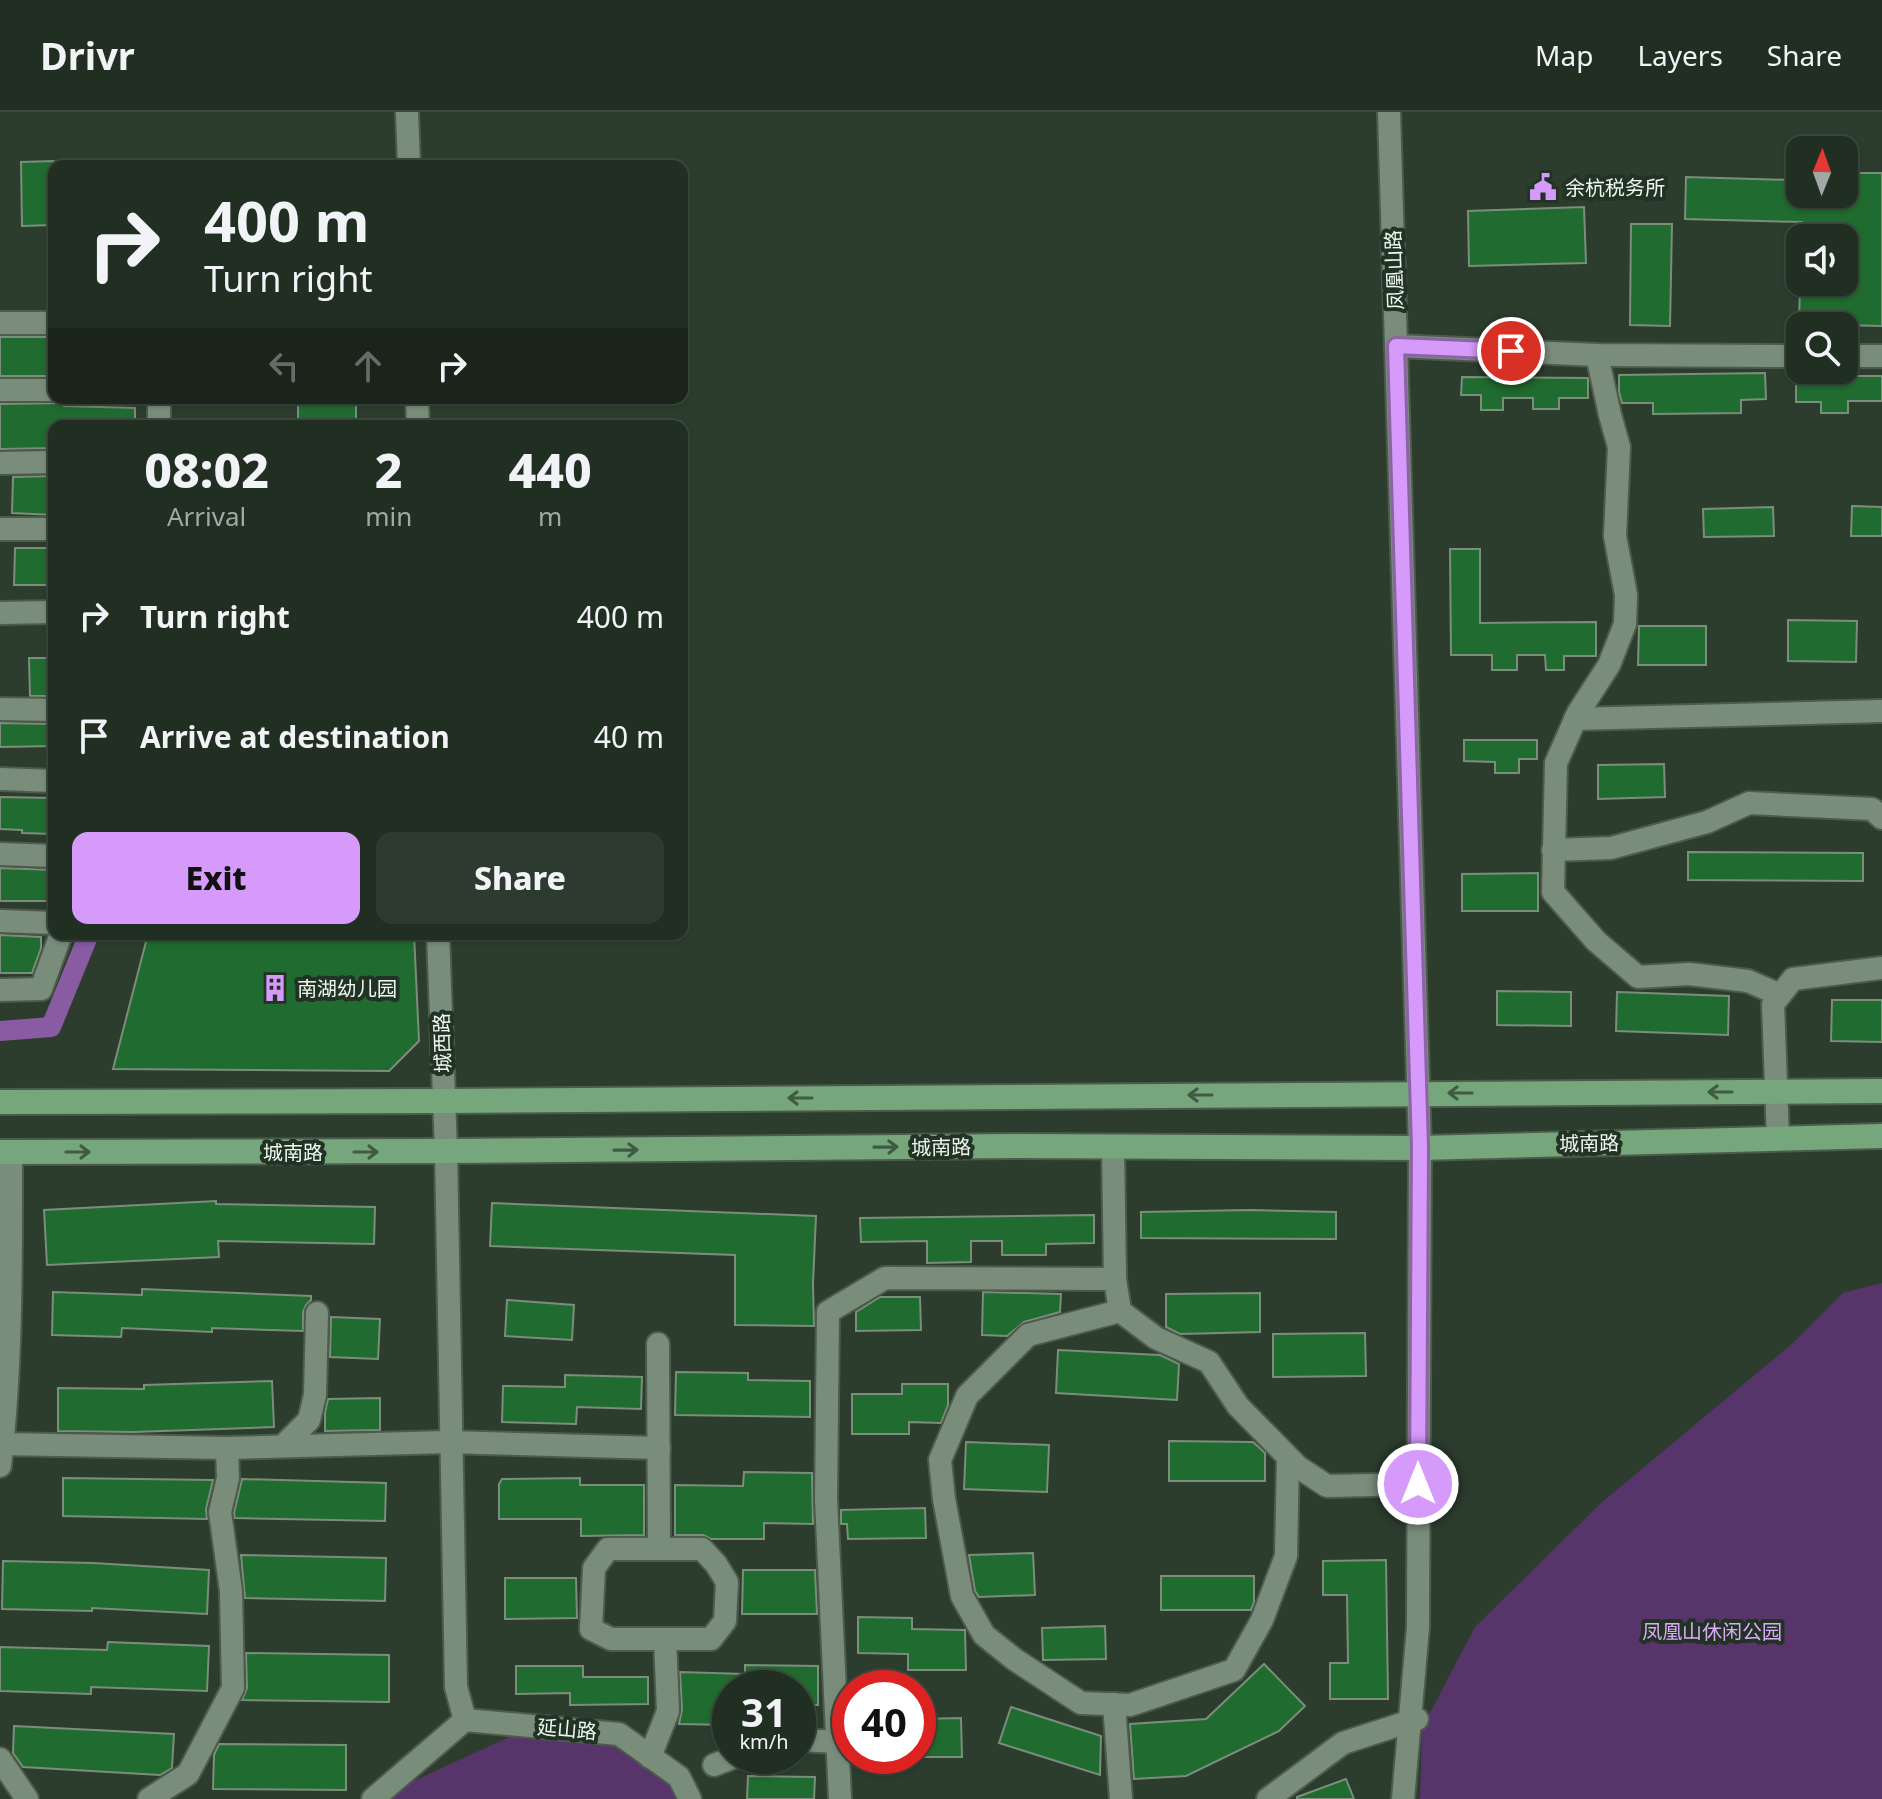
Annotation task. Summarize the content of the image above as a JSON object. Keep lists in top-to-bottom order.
{
  "streets": {
    "main road": ["城南路"],
    "street": ["凤凰山路", "城西路", "延山路"]
  },
  "crossings": [
    ["凤凰山路", "城南路"],
    ["城西路", "城南路"],
    ["城西路", "延山路"]
  ],
  "parks": ["凤凰山休闲公园"],
  "places": {
    "public building": ["余杭税务所"],
    "building": ["南湖幼儿园"]
  },
  "north": "top",
  "page": {
    "header": "Drivr",
    "nav": ["Map", "Layers", "Share"],
    "turn": ["400 m", "Turn right"],
    "eta": [
      "08:02",
      "Arrival",
      "2",
      "min",
      "440",
      "m"
    ],
    "list": [
      {
        "name": "Turn right",
        "value": "400 m"
      },
      {
        "name": "Arrive at destination",
        "value": "40 m"
      }
    ],
    "buttons": ["Exit", "Share"],
    "speed": "31 km/h",
    "limit": "40"
  }
}
